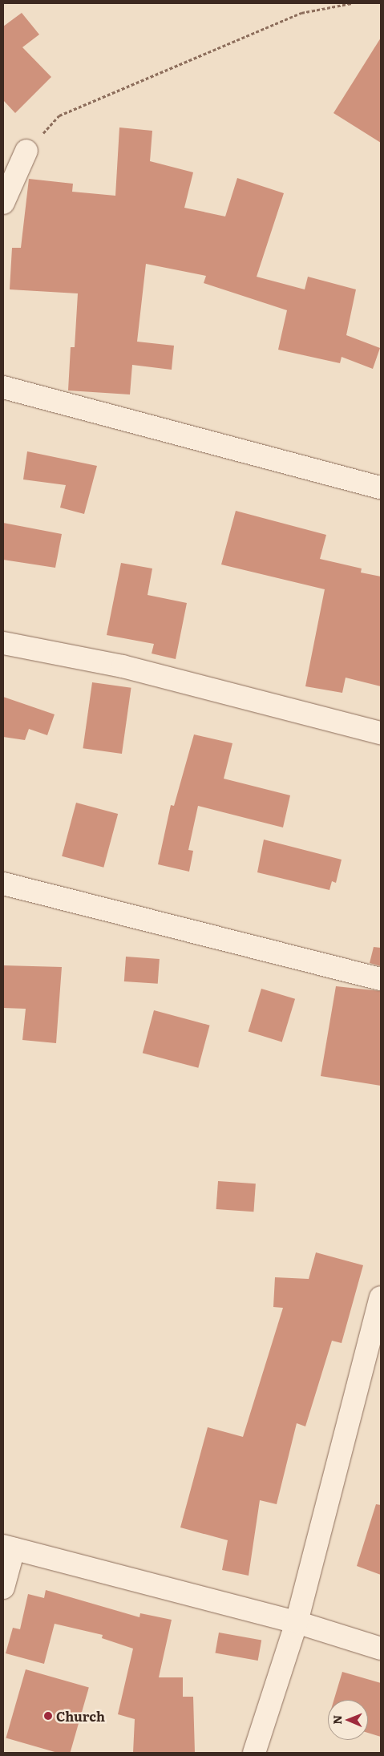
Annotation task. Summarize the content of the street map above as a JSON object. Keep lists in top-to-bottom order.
{
  "places": ["Church"],
  "north": "left"
}
